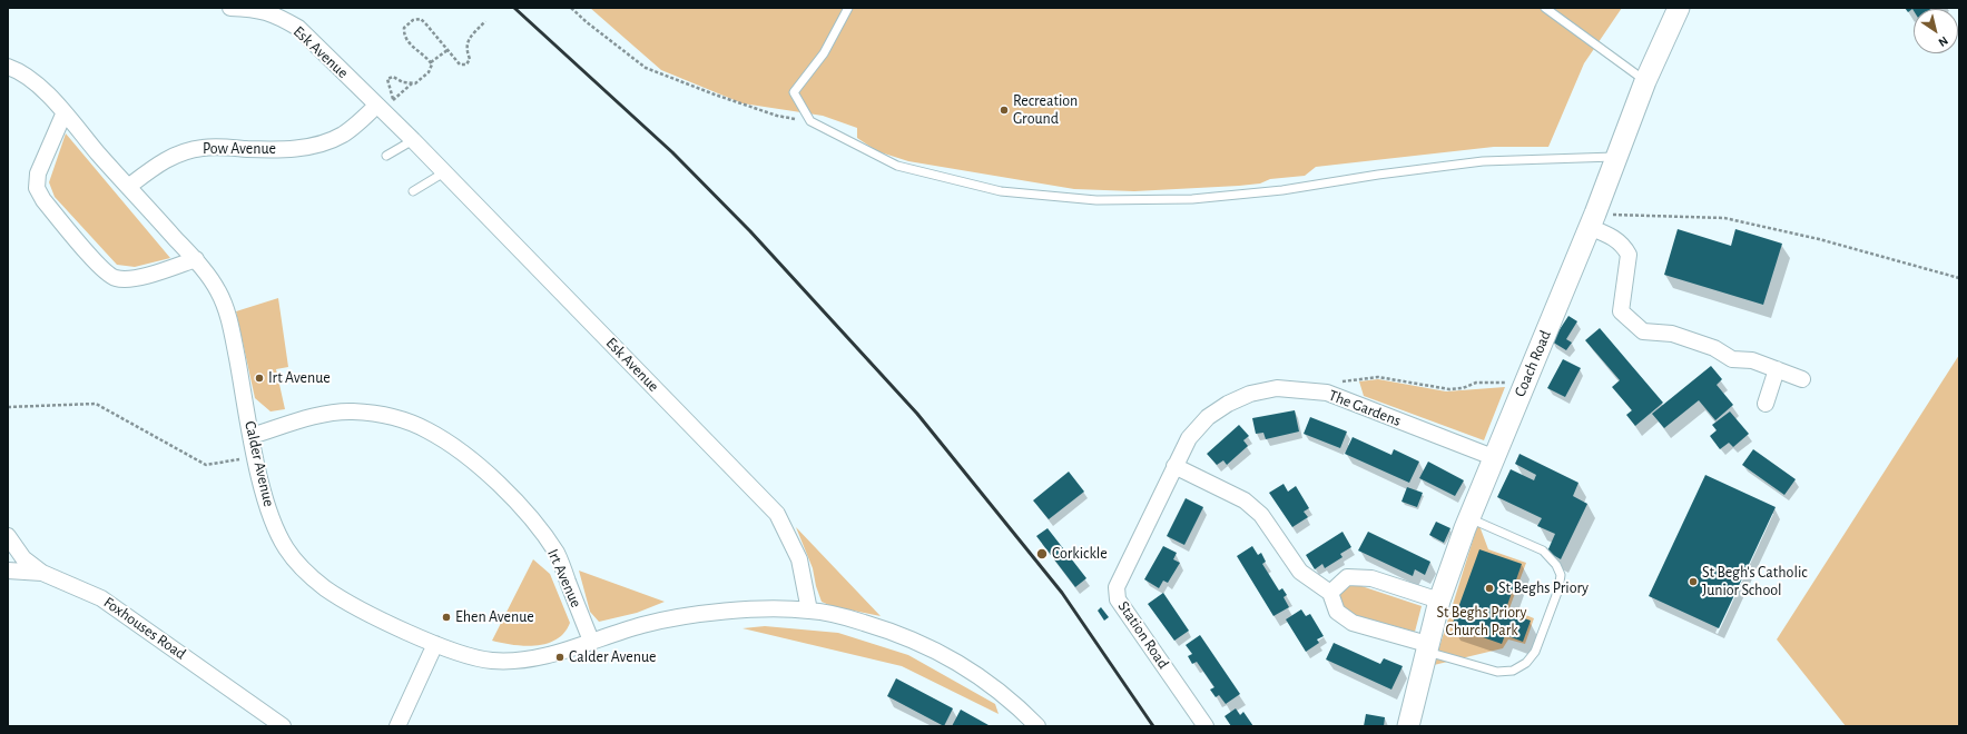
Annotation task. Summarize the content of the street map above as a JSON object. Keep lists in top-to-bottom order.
{
  "streets": {
    "street": [
      "Esk Avenue",
      "Pow Avenue",
      "Coach Road",
      "The Gardens",
      "Calder Avenue",
      "Irt Avenue",
      "Foxhouses Road",
      "Station Road"
    ]
  },
  "crossings": [
    ["Esk Avenue", "Pow Avenue"],
    ["Esk Avenue", "Calder Avenue"],
    ["Pow Avenue", "Calder Avenue"],
    ["Coach Road", "The Gardens"],
    ["The Gardens", "Station Road"],
    ["Calder Avenue", "Irt Avenue"]
  ],
  "parks": ["St Beghs Priory Church Park"],
  "places": [
    "Recreation Ground",
    "Irt Avenue",
    "Corkickle",
    "St Begh's Catholic Junior School",
    "St Beghs Priory",
    "Ehen Avenue",
    "Calder Avenue"
  ],
  "north": "bottom right"
}
